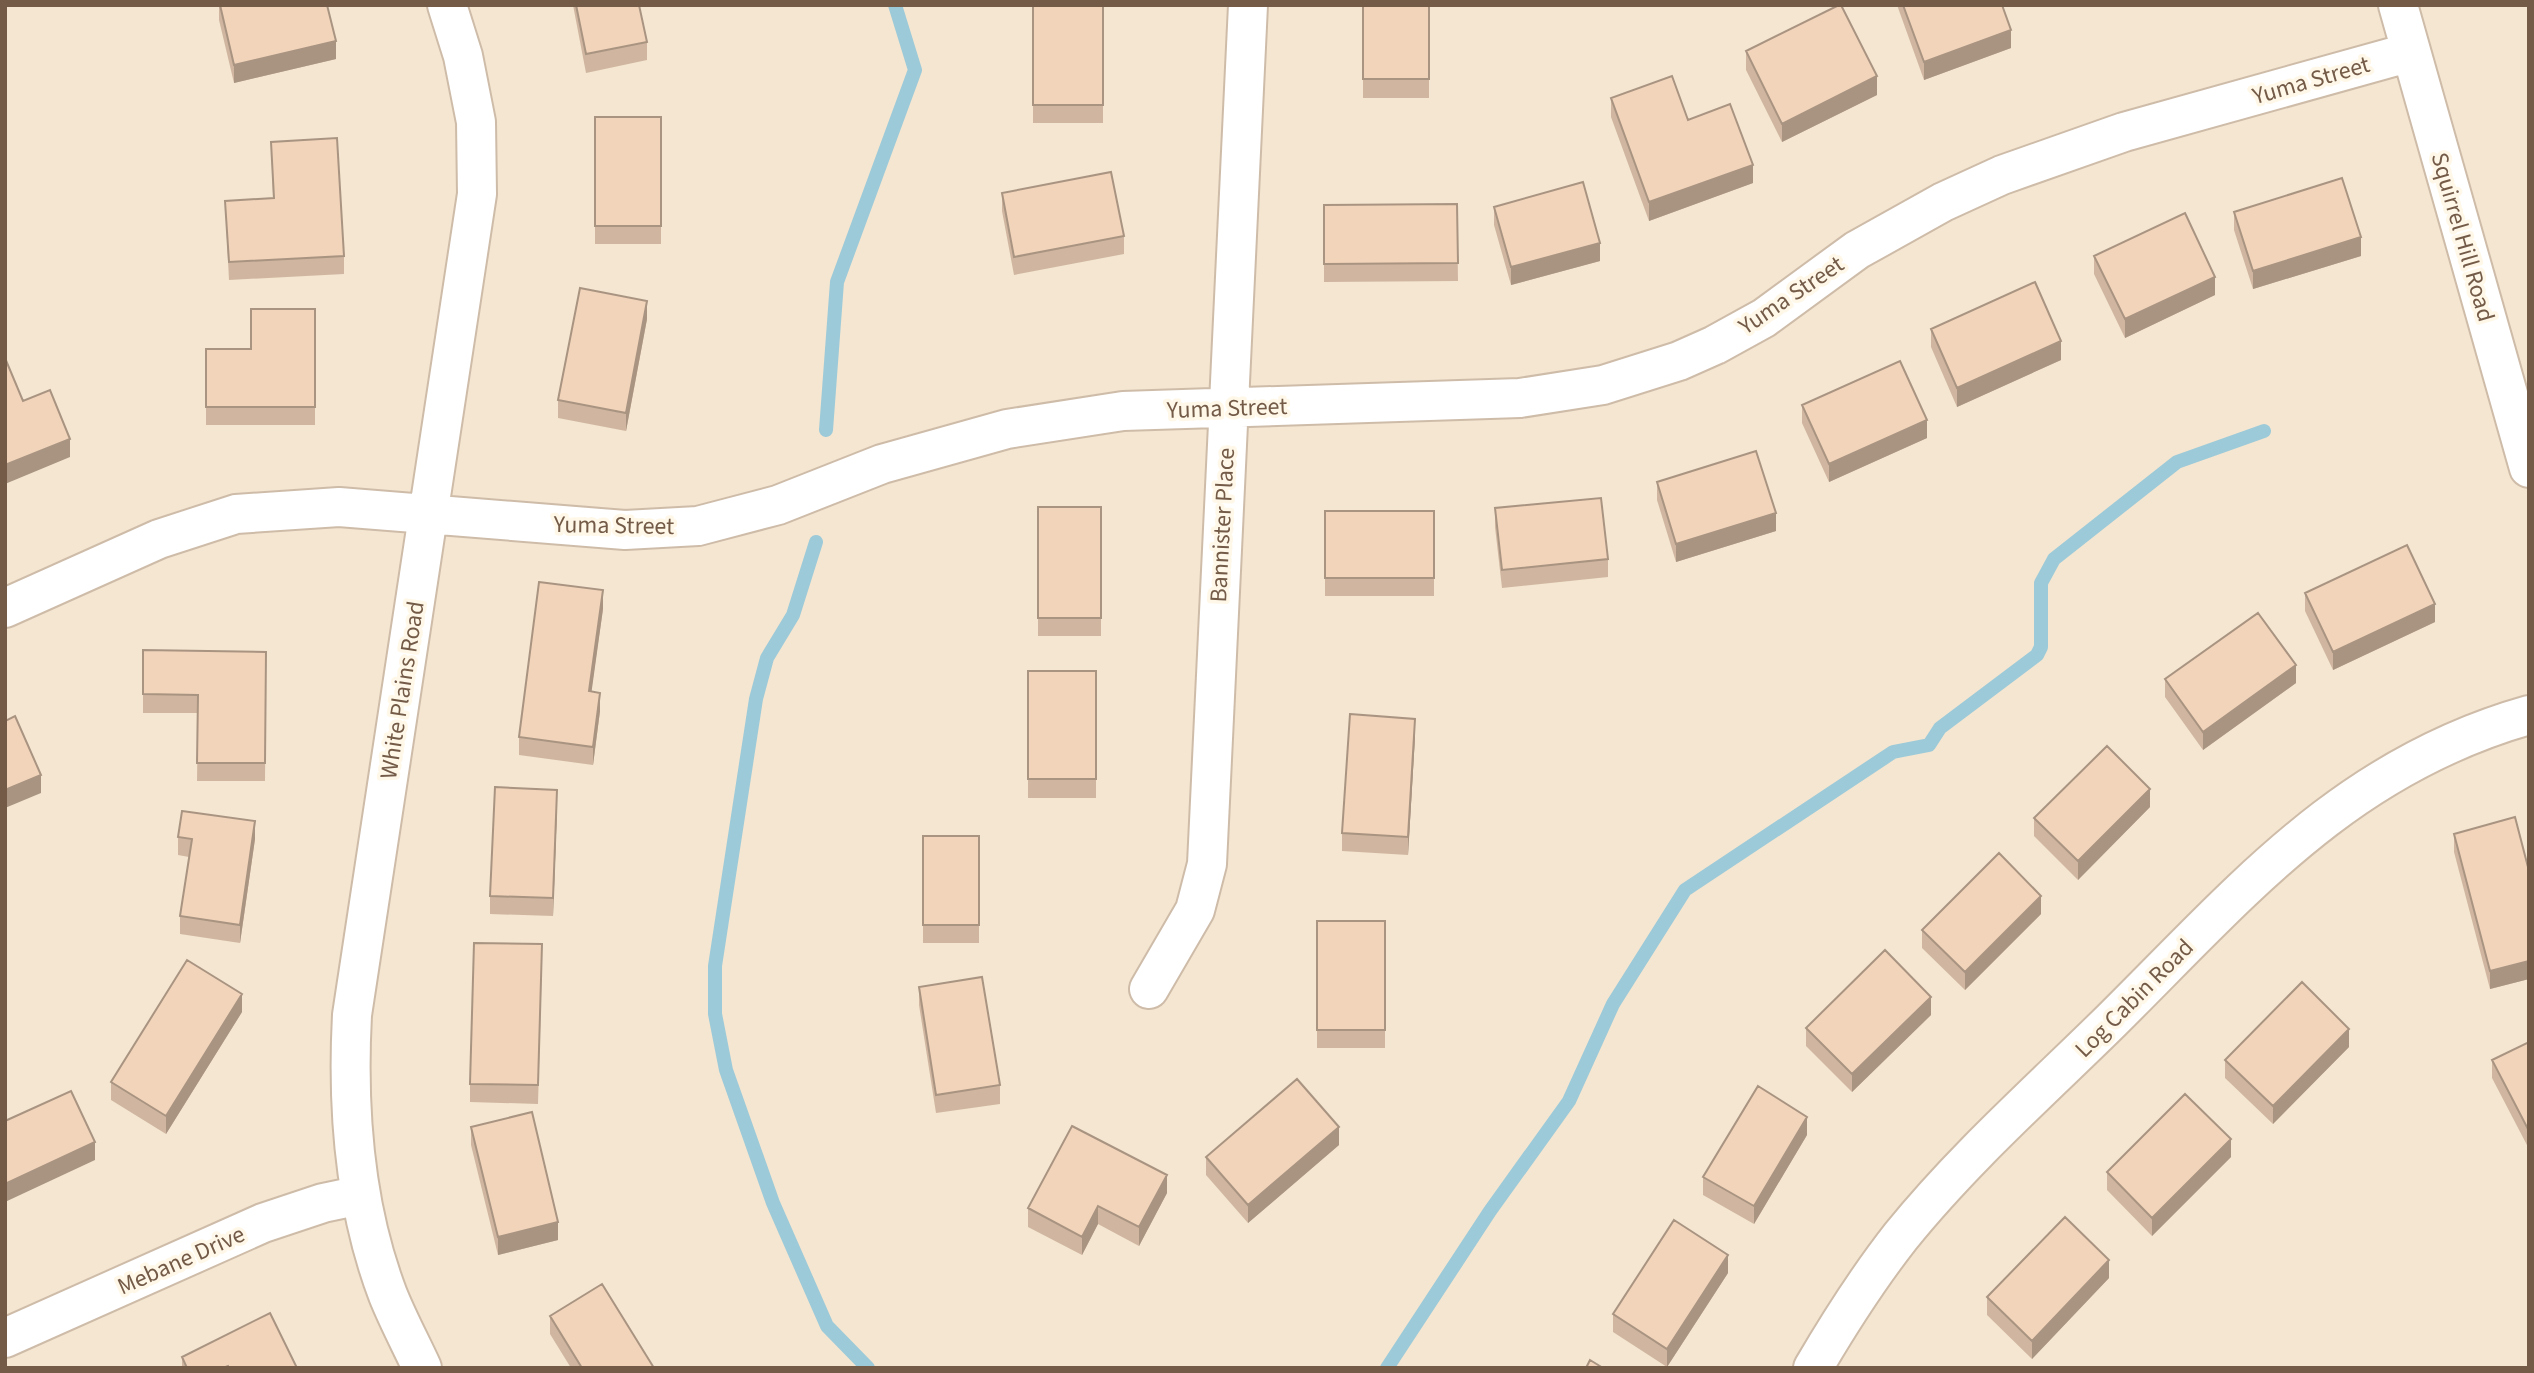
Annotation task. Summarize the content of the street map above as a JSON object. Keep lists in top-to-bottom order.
{
  "streets": {
    "street": [
      "Yuma Street",
      "Squirrel Hill Road",
      "Bannister Place",
      "White Plains Road",
      "Log Cabin Road",
      "Mebane Drive"
    ]
  },
  "crossings": [
    ["Yuma Street", "Squirrel Hill Road"],
    ["Yuma Street", "Bannister Place"],
    ["Yuma Street", "White Plains Road"],
    ["White Plains Road", "Mebane Drive"]
  ]
}
